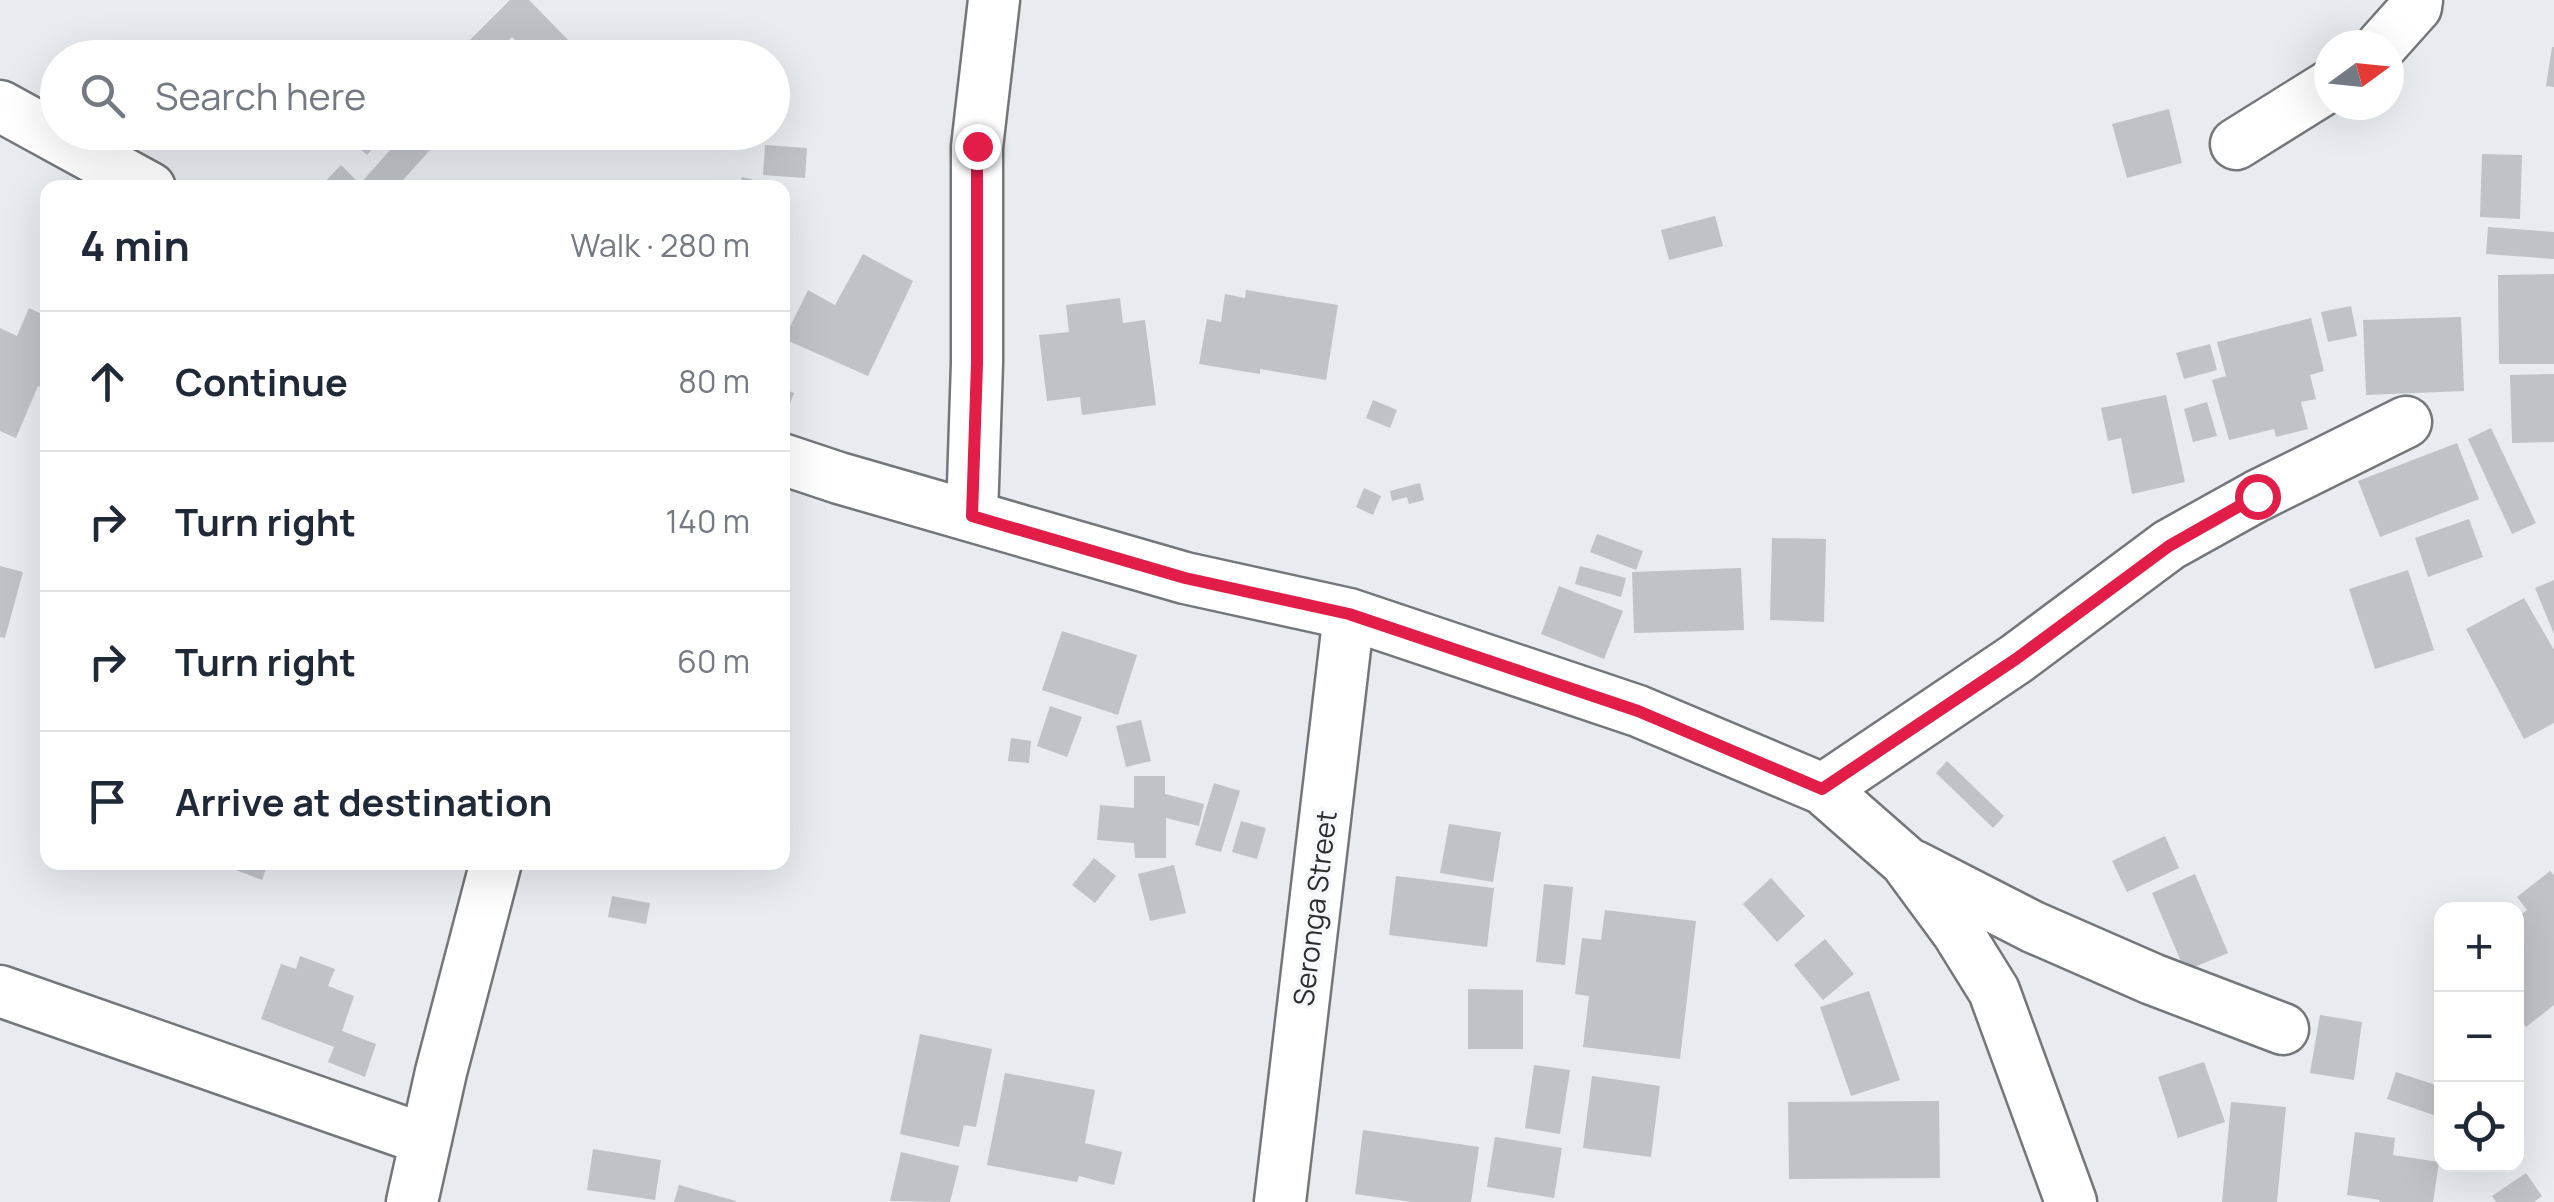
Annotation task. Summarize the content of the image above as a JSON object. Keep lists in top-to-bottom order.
{
  "streets": {
    "street": ["Seronga Street"]
  },
  "north": "right",
  "page": {
    "search": "Search here",
    "heading": ["4 min", "Walk · 280 m"],
    "list": [
      ["Continue", "80 m"],
      ["Turn right", "140 m"],
      ["Turn right", "60 m"],
      "Arrive at destination"
    ],
    "map_buttons": ["+", "−"]
  }
}
